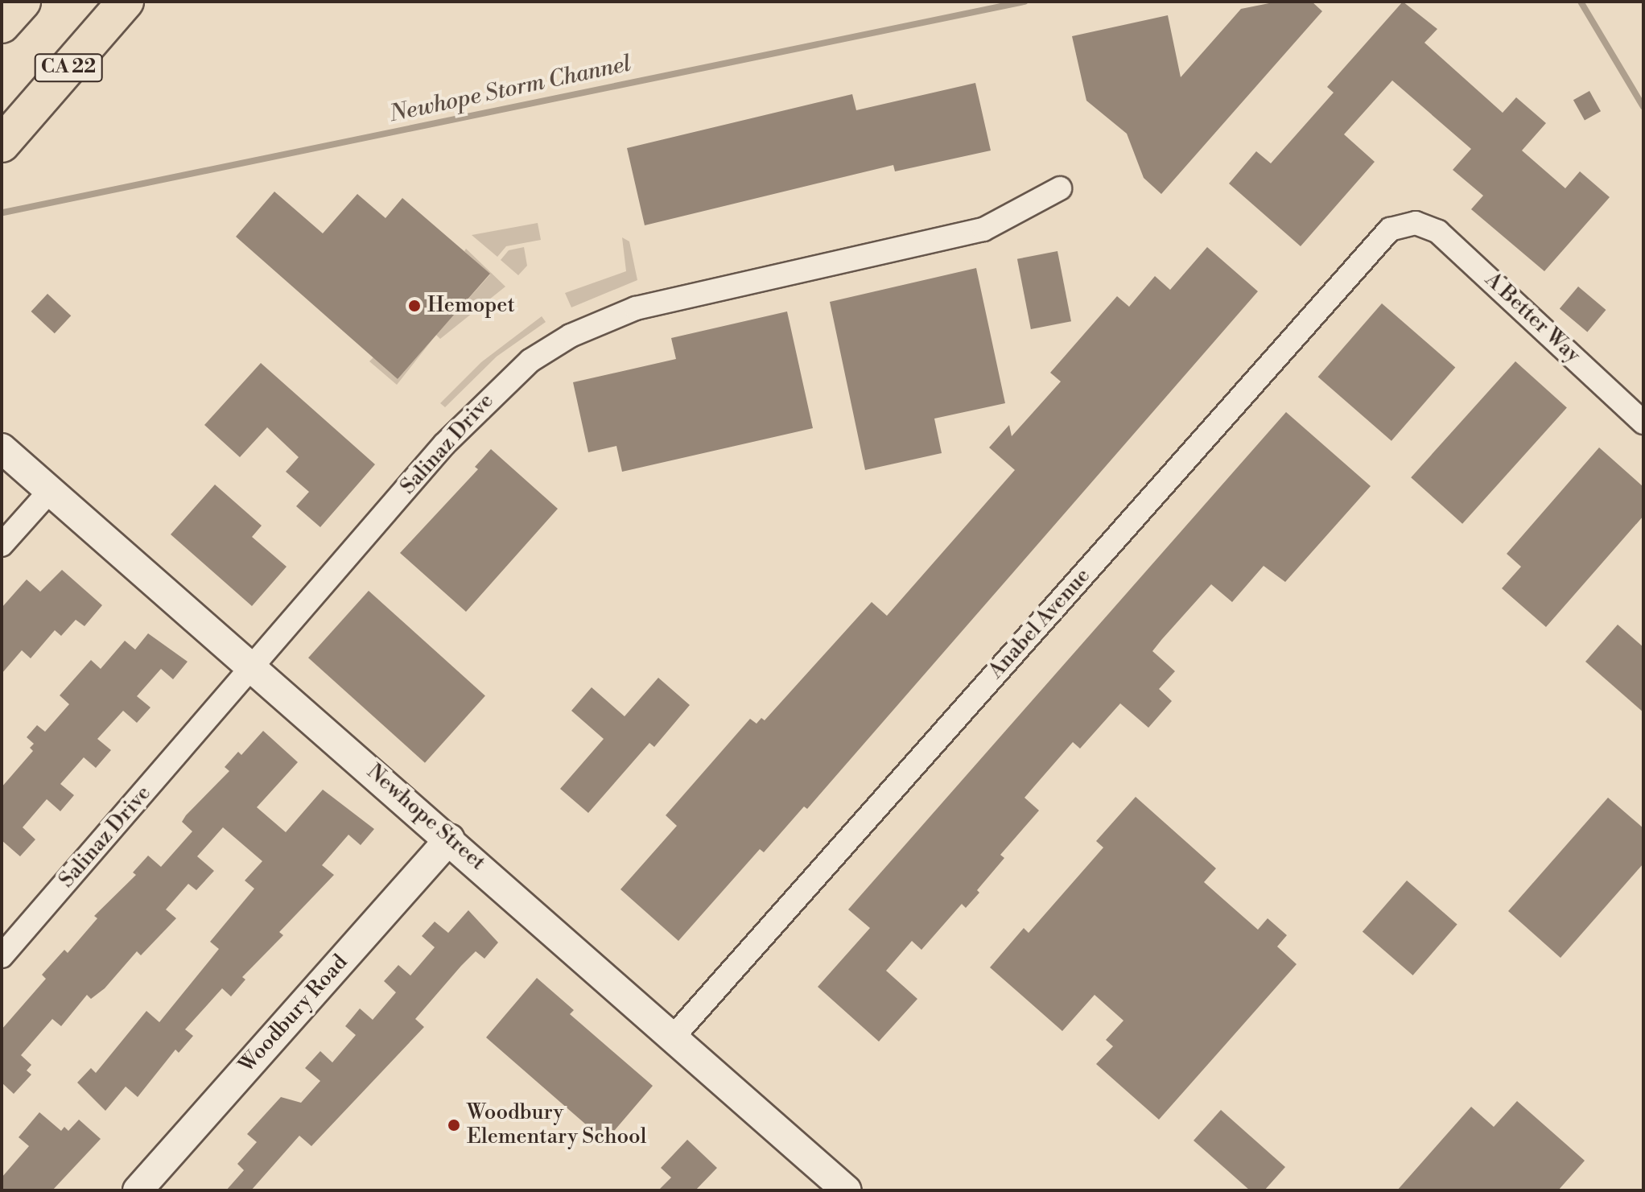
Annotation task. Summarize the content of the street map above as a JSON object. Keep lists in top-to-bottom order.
{
  "streets": {
    "highway": ["CA 22"],
    "street": [
      "A Better Way",
      "Salinaz Drive",
      "Anabel Avenue",
      "Newhope Street",
      "Woodbury Road"
    ]
  },
  "crossings": [
    ["A Better Way", "Anabel Avenue"],
    ["Salinaz Drive", "Newhope Street"],
    ["Anabel Avenue", "Newhope Street"],
    ["Newhope Street", "Woodbury Road"]
  ],
  "water": ["Newhope Storm Channel"],
  "places": ["Hemopet", "Woodbury Elementary School"]
}
